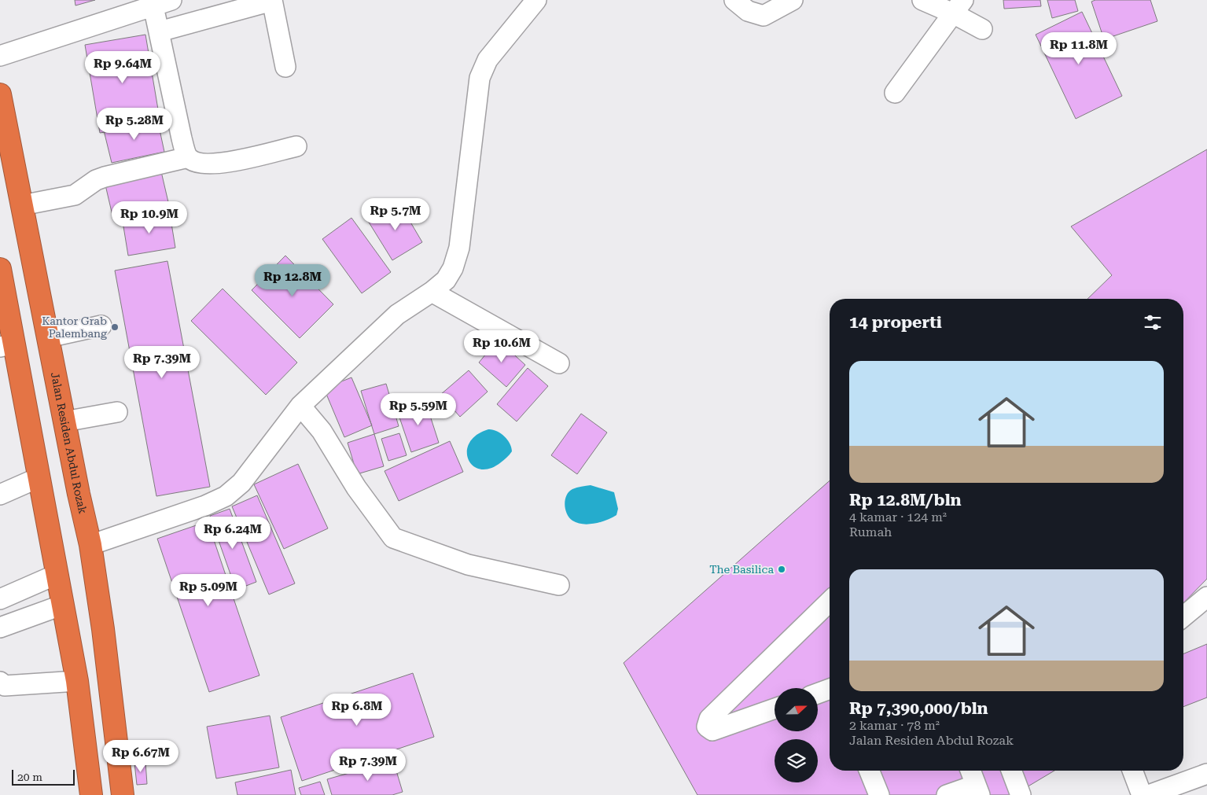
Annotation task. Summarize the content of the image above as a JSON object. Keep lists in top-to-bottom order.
{
  "streets": {
    "highway": ["Jalan Residen Abdul Rozak"]
  },
  "places": ["Kantor Grab Palembang", "The Basilica"],
  "scale_bar": "20 m",
  "north": "right",
  "page": {
    "price": [
      "Rp 11.8M",
      "Rp 9.64M",
      "Rp 5.28M",
      "Rp 5.7M",
      "Rp 10.9M",
      "Rp 12.8M",
      "Rp 10.6M",
      "Rp 7.39M",
      "Rp 5.59M",
      "Rp 6.24M",
      "Rp 5.09M",
      "Rp 6.8M",
      "Rp 6.67M",
      "Rp 7.39M"
    ],
    "heading": "14 properti",
    "list": [
      {
        "name": "Rp 12.8M/bln",
        "note": "4 kamar · 124 m² · Rumah"
      },
      {
        "name": "Rp 7,390,000/bln",
        "note": "2 kamar · 78 m² · Jalan Residen Abdul Rozak"
      }
    ],
    "scale": "20 m"
  }
}
